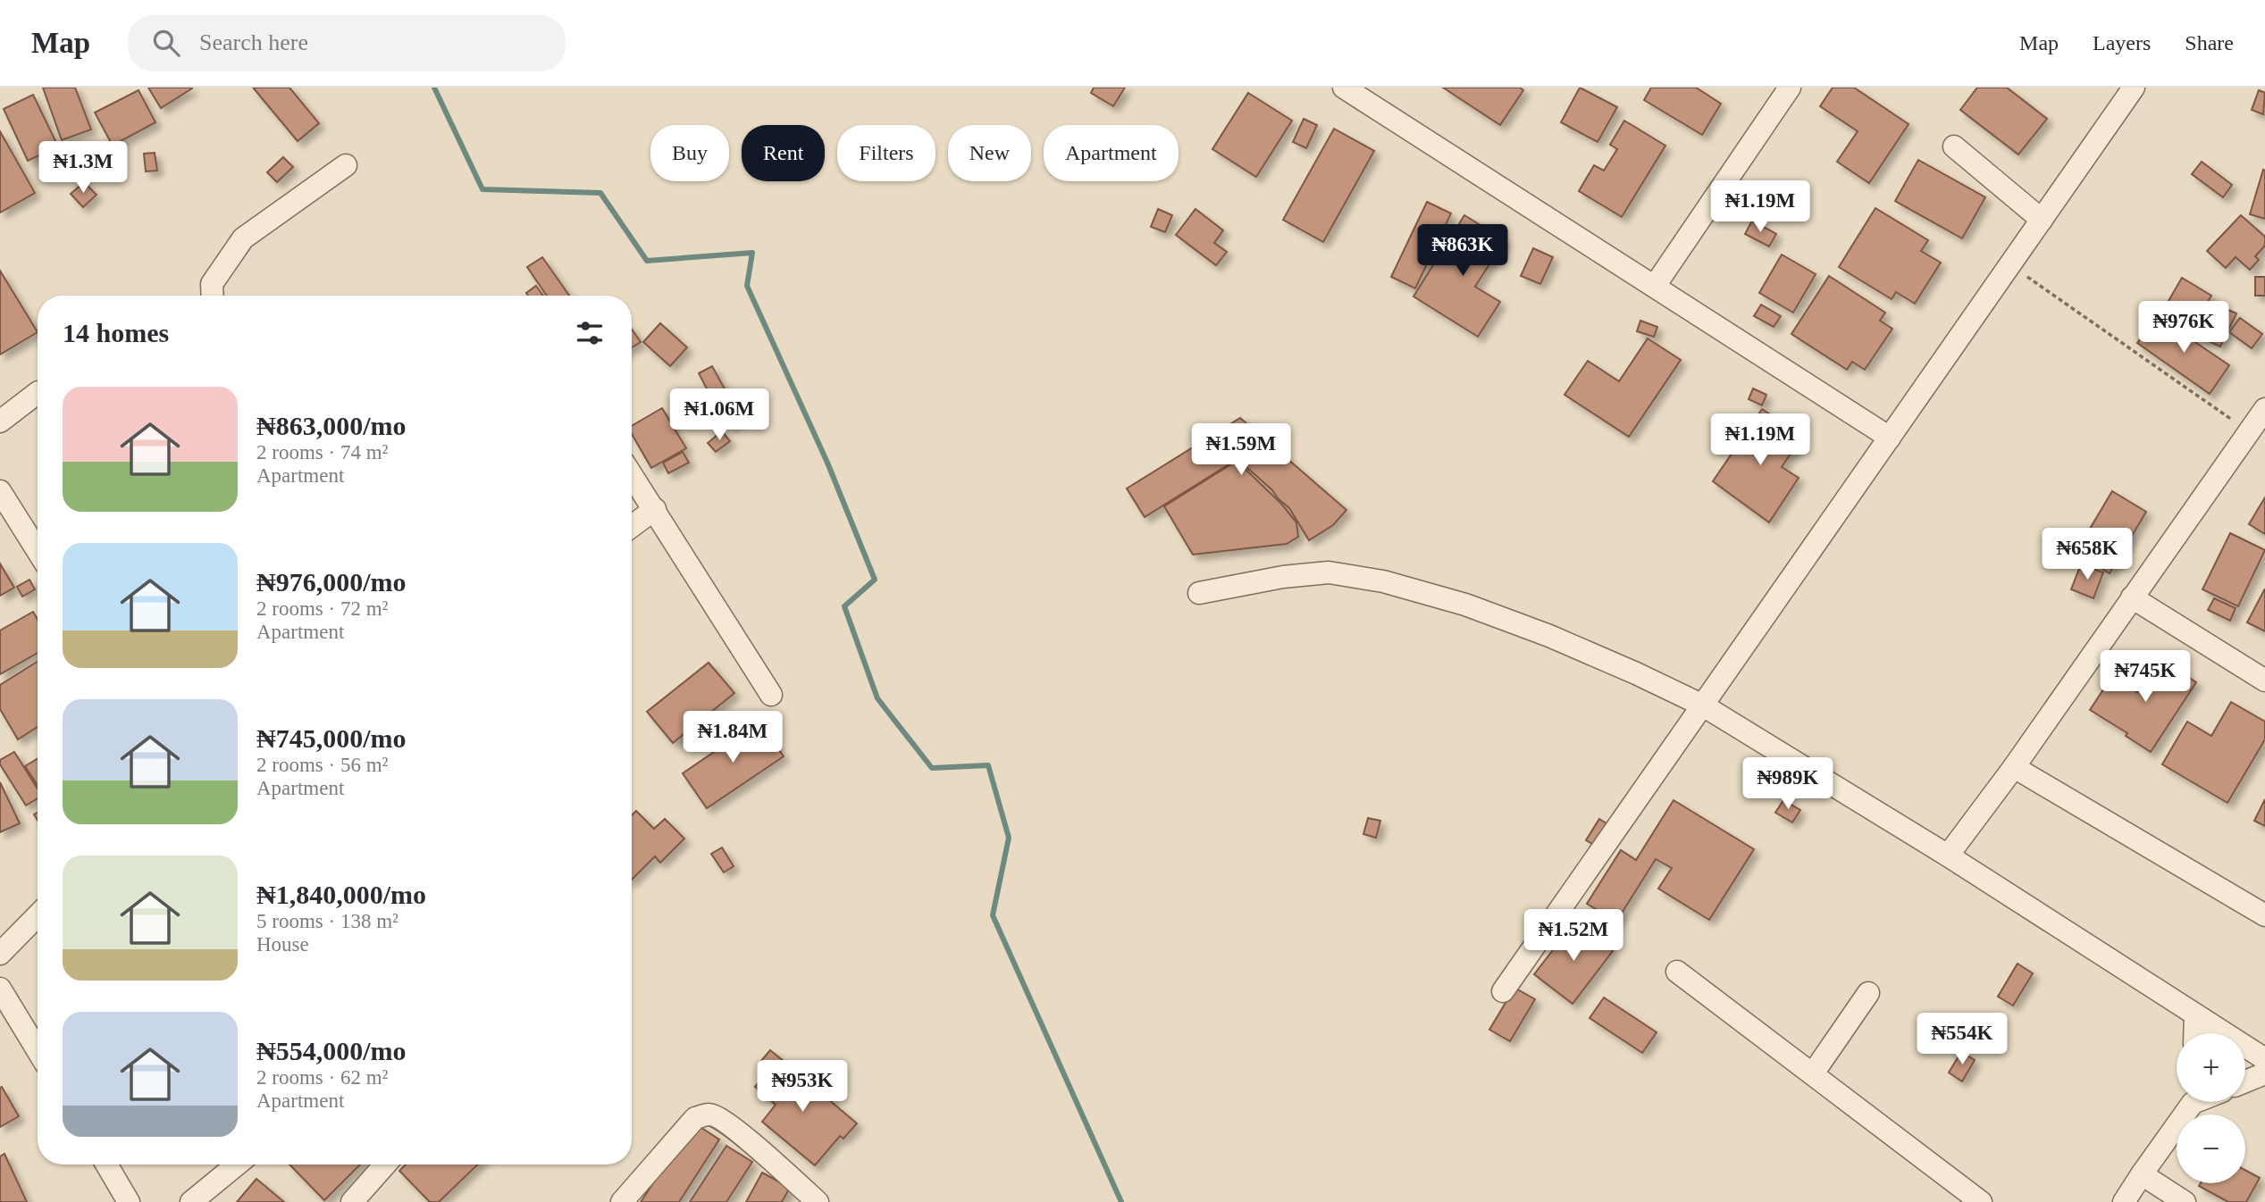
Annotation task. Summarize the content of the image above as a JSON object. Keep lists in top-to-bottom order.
{
  "page": {
    "header": "Map",
    "search": "Search here",
    "nav": ["Map", "Layers", "Share"],
    "chip": [
      "Buy",
      "Rent",
      "Filters",
      "New",
      "Apartment"
    ],
    "price": [
      "₦1.3M",
      "₦1.19M",
      "₦863K",
      "₦976K",
      "₦1.06M",
      "₦1.19M",
      "₦1.59M",
      "₦658K",
      "₦745K",
      "₦1.84M",
      "₦989K",
      "₦1.52M",
      "₦554K",
      "₦953K"
    ],
    "heading": "14 homes",
    "list": [
      {
        "name": "₦863,000/mo",
        "note": "2 rooms · 74 m² · Apartment"
      },
      {
        "name": "₦976,000/mo",
        "note": "2 rooms · 72 m² · Apartment"
      },
      {
        "name": "₦745,000/mo",
        "note": "2 rooms · 56 m² · Apartment"
      },
      {
        "name": "₦1,840,000/mo",
        "note": "5 rooms · 138 m² · House"
      },
      {
        "name": "₦554,000/mo",
        "note": "2 rooms · 62 m² · Apartment"
      }
    ],
    "map_buttons": ["+", "−"]
  }
}
